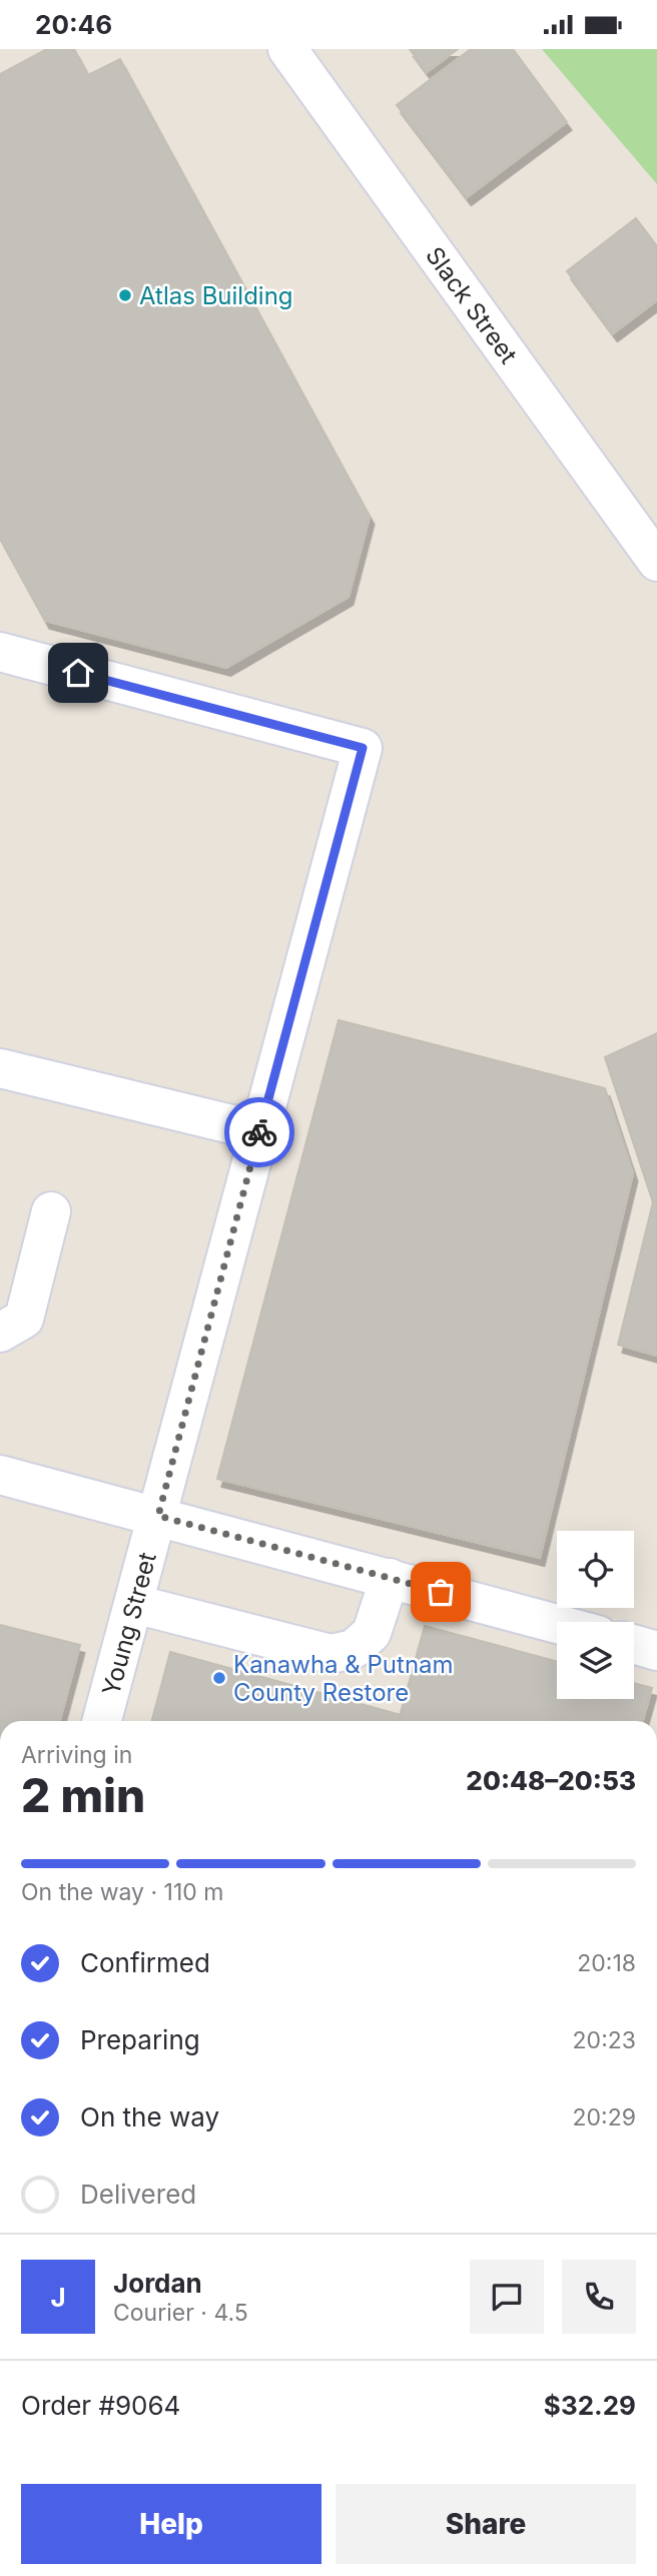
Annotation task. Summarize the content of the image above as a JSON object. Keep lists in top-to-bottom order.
{
  "streets": {
    "street": ["Slack Street", "Young Street"]
  },
  "places": ["Atlas Building", "Kanawha & Putnam County Restore"],
  "page": {
    "status": "20:46",
    "heading": ["2 min", "Arriving in", "20:48–20:53"],
    "panel": [
      "Jordan",
      "Courier · 4.5",
      "Order #9064",
      "$32.29"
    ],
    "bar": "On the way · 110 m",
    "list": [
      ["Confirmed", "20:18"],
      ["Preparing", "20:23"],
      ["On the way", "20:29"],
      "Delivered"
    ],
    "round": "J",
    "buttons": ["Help", "Share"]
  }
}
